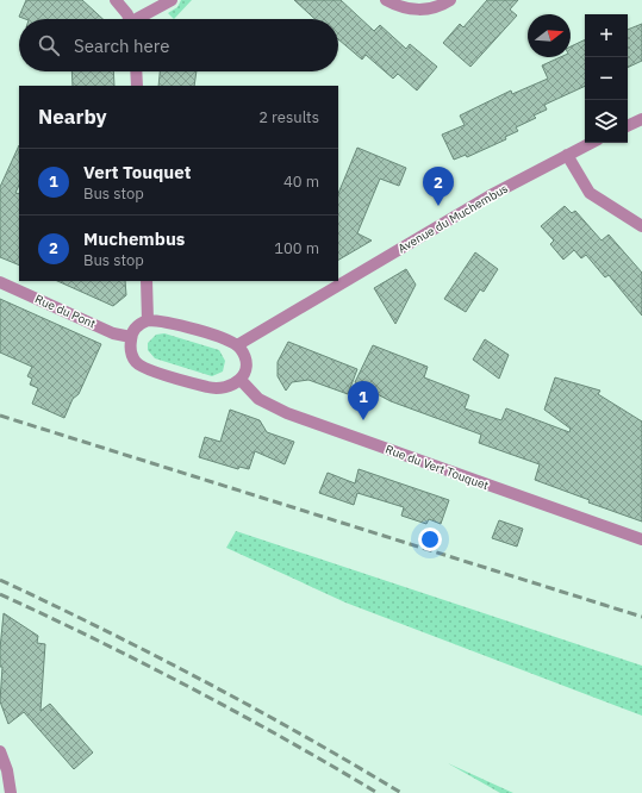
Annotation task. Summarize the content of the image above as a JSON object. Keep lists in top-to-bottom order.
{
  "streets": {
    "street": ["Avenue du Muchembus", "Rue du Pont", "Rue du Vert Touquet"]
  },
  "north": "right",
  "page": {
    "map_buttons": ["+", "−"],
    "search": "Search here",
    "heading": ["Nearby", "2 results"],
    "list": [
      {
        "mark": "1",
        "name": "Vert Touquet",
        "note": "Bus stop",
        "value": "40 m"
      },
      {
        "mark": "2",
        "name": "Muchembus",
        "note": "Bus stop",
        "value": "100 m"
      }
    ],
    "pins": ["2", "1"]
  }
}
